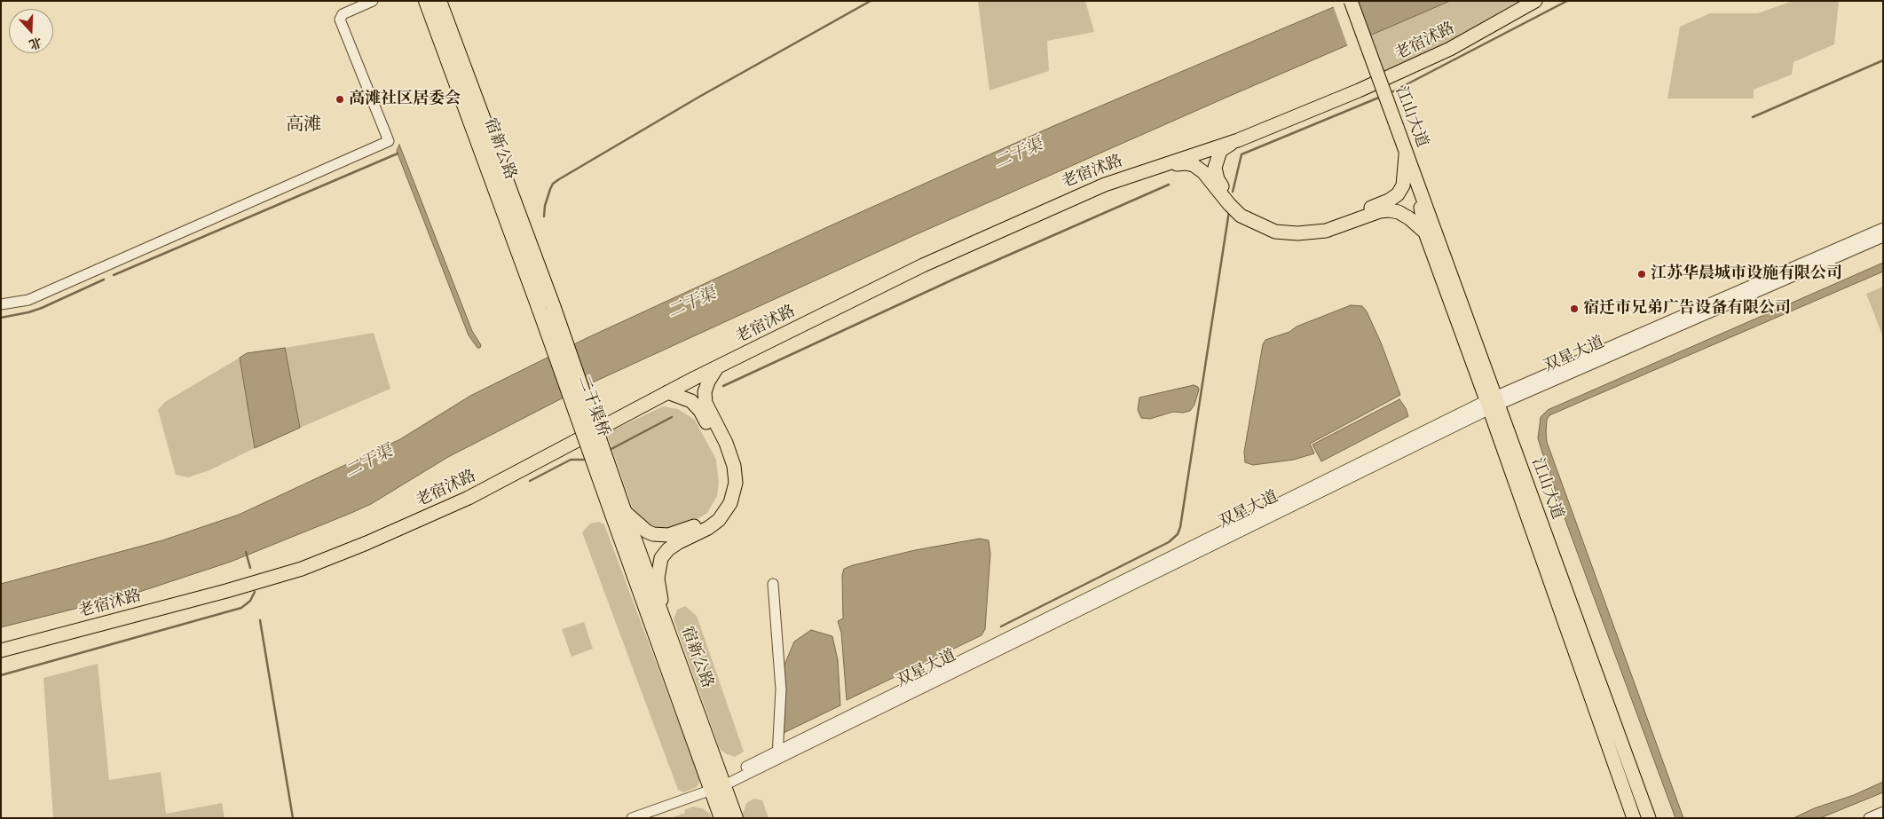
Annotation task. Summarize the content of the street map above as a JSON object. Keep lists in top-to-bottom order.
{
  "streets": {
    "highway": ["宿新公路", "二干渠桥"],
    "main road": ["老宿沭路", "江山大道"],
    "street": ["双星大道"]
  },
  "crossings": [
    ["江山大道", "双星大道"],
    ["宿新公路", "双星大道"],
    ["宿新公路", "二干渠桥"]
  ],
  "districts": ["高滩"],
  "water": ["二干渠"],
  "places": ["高滩社区居委会", "江苏华晨城市设施有限公司", "宿迁市兄弟广告设备有限公司"],
  "north": "bottom"
}
